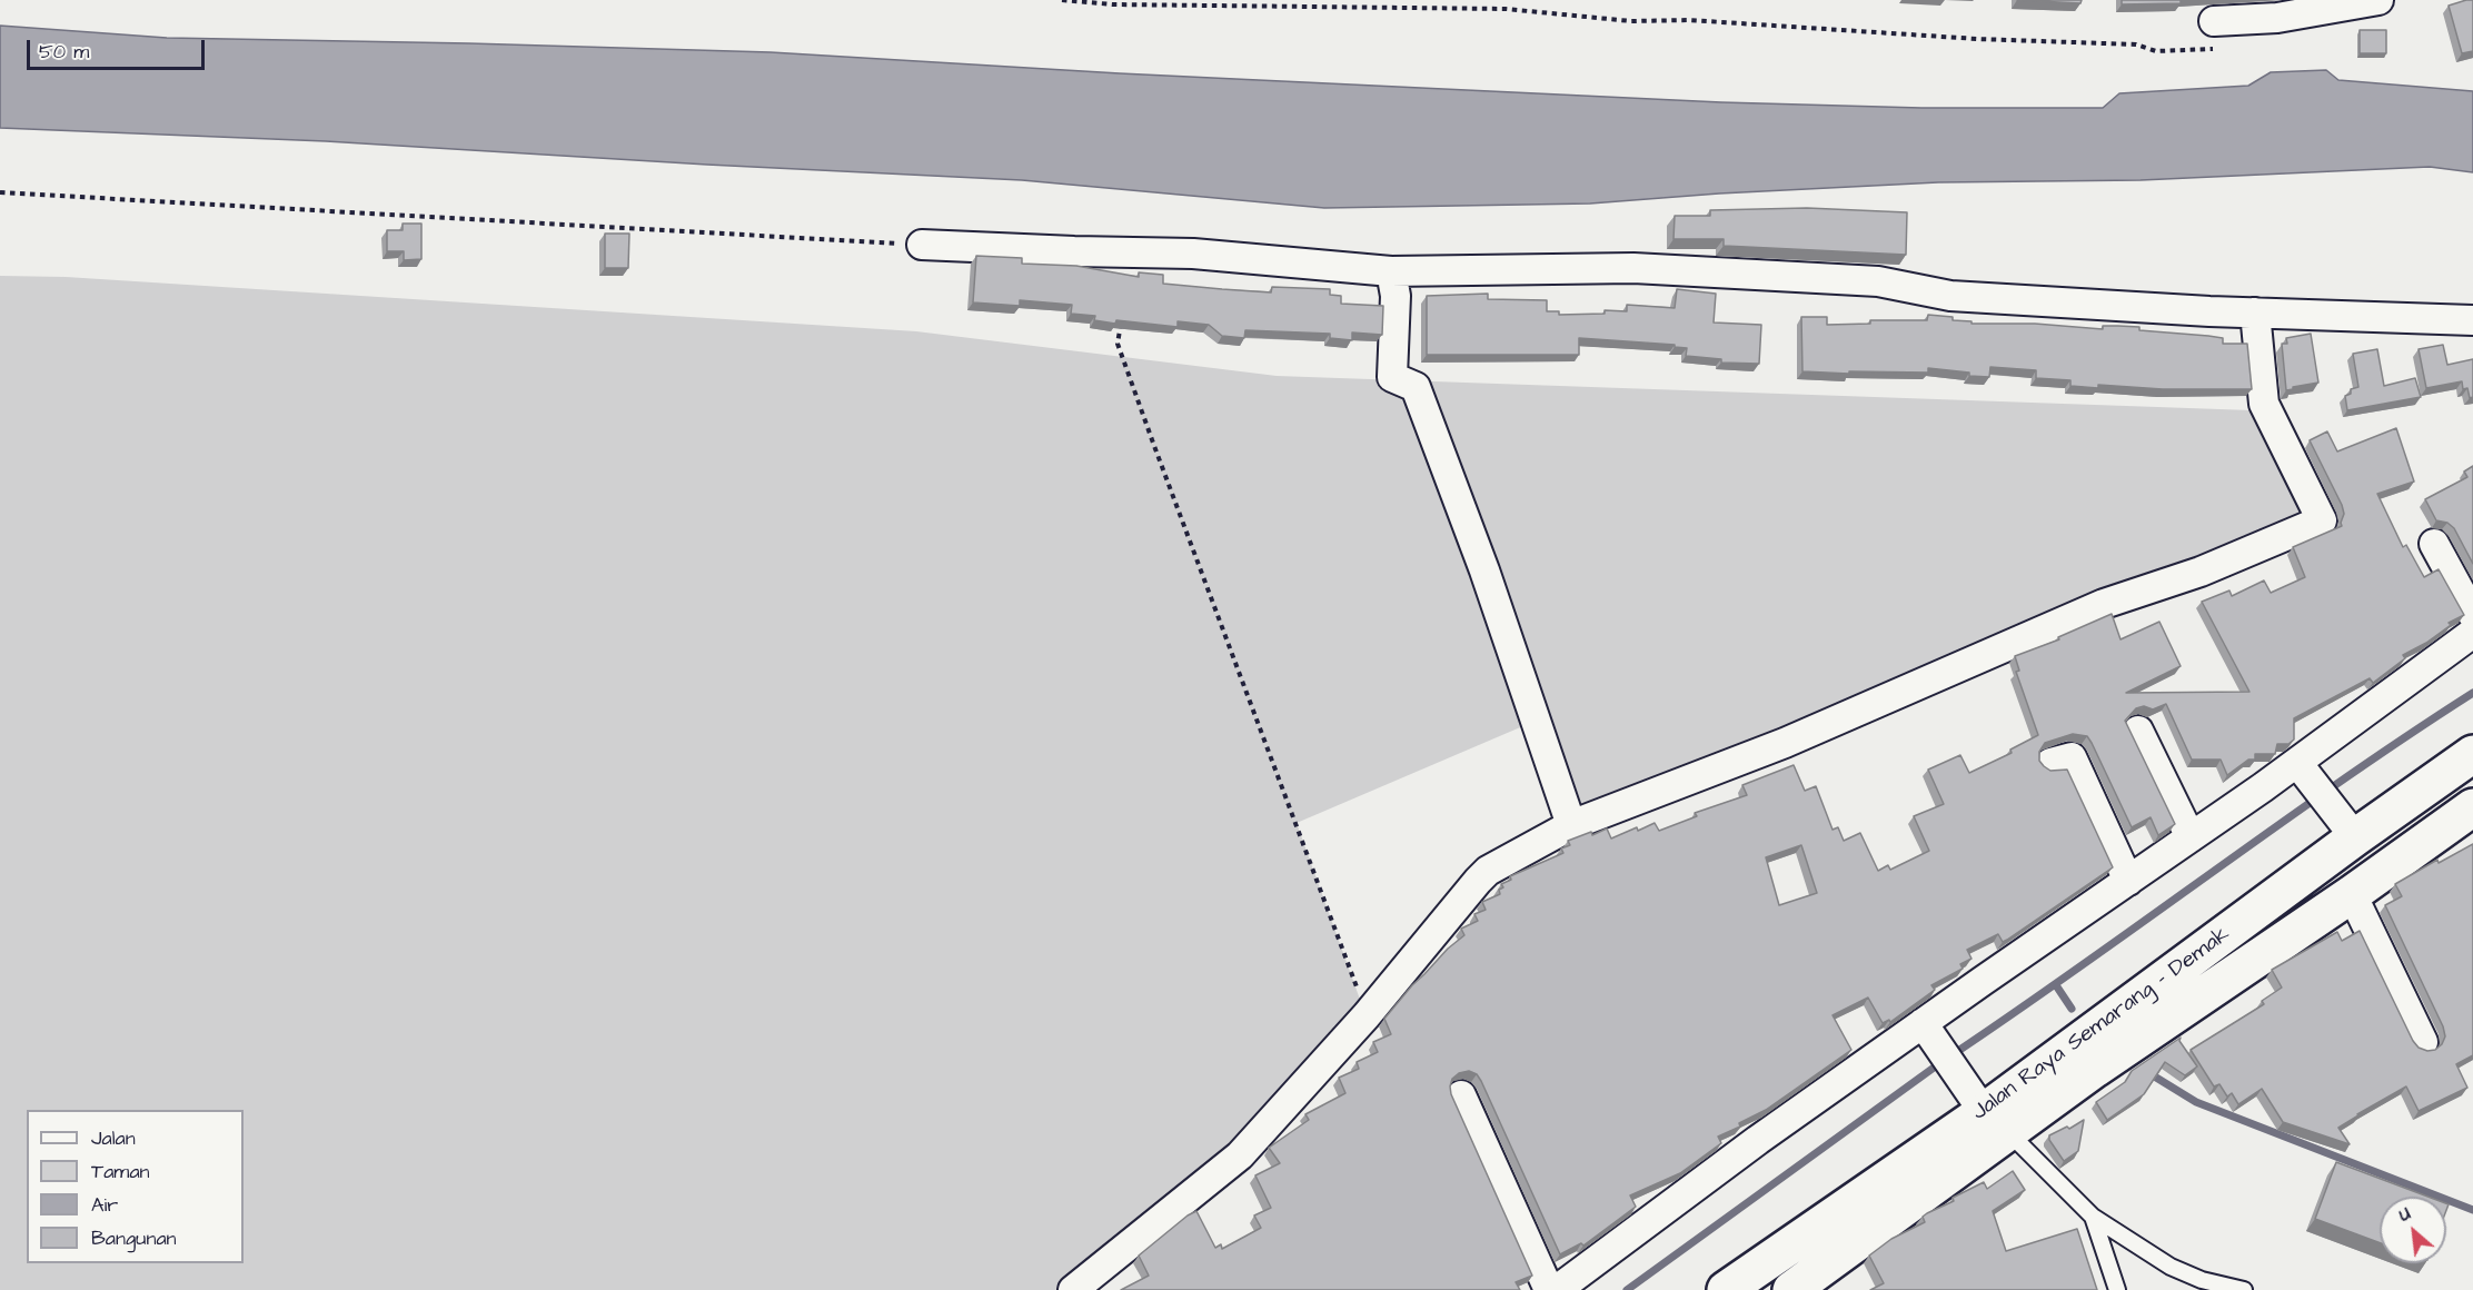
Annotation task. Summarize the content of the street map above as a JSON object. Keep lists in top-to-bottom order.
{
  "streets": {
    "highway": ["Jalan Raya Semarang - Demak"]
  },
  "legend": [
    "Jalan",
    "Taman",
    "Air",
    "Bangunan"
  ],
  "scale_bar": "50 m",
  "north": "top left"
}
